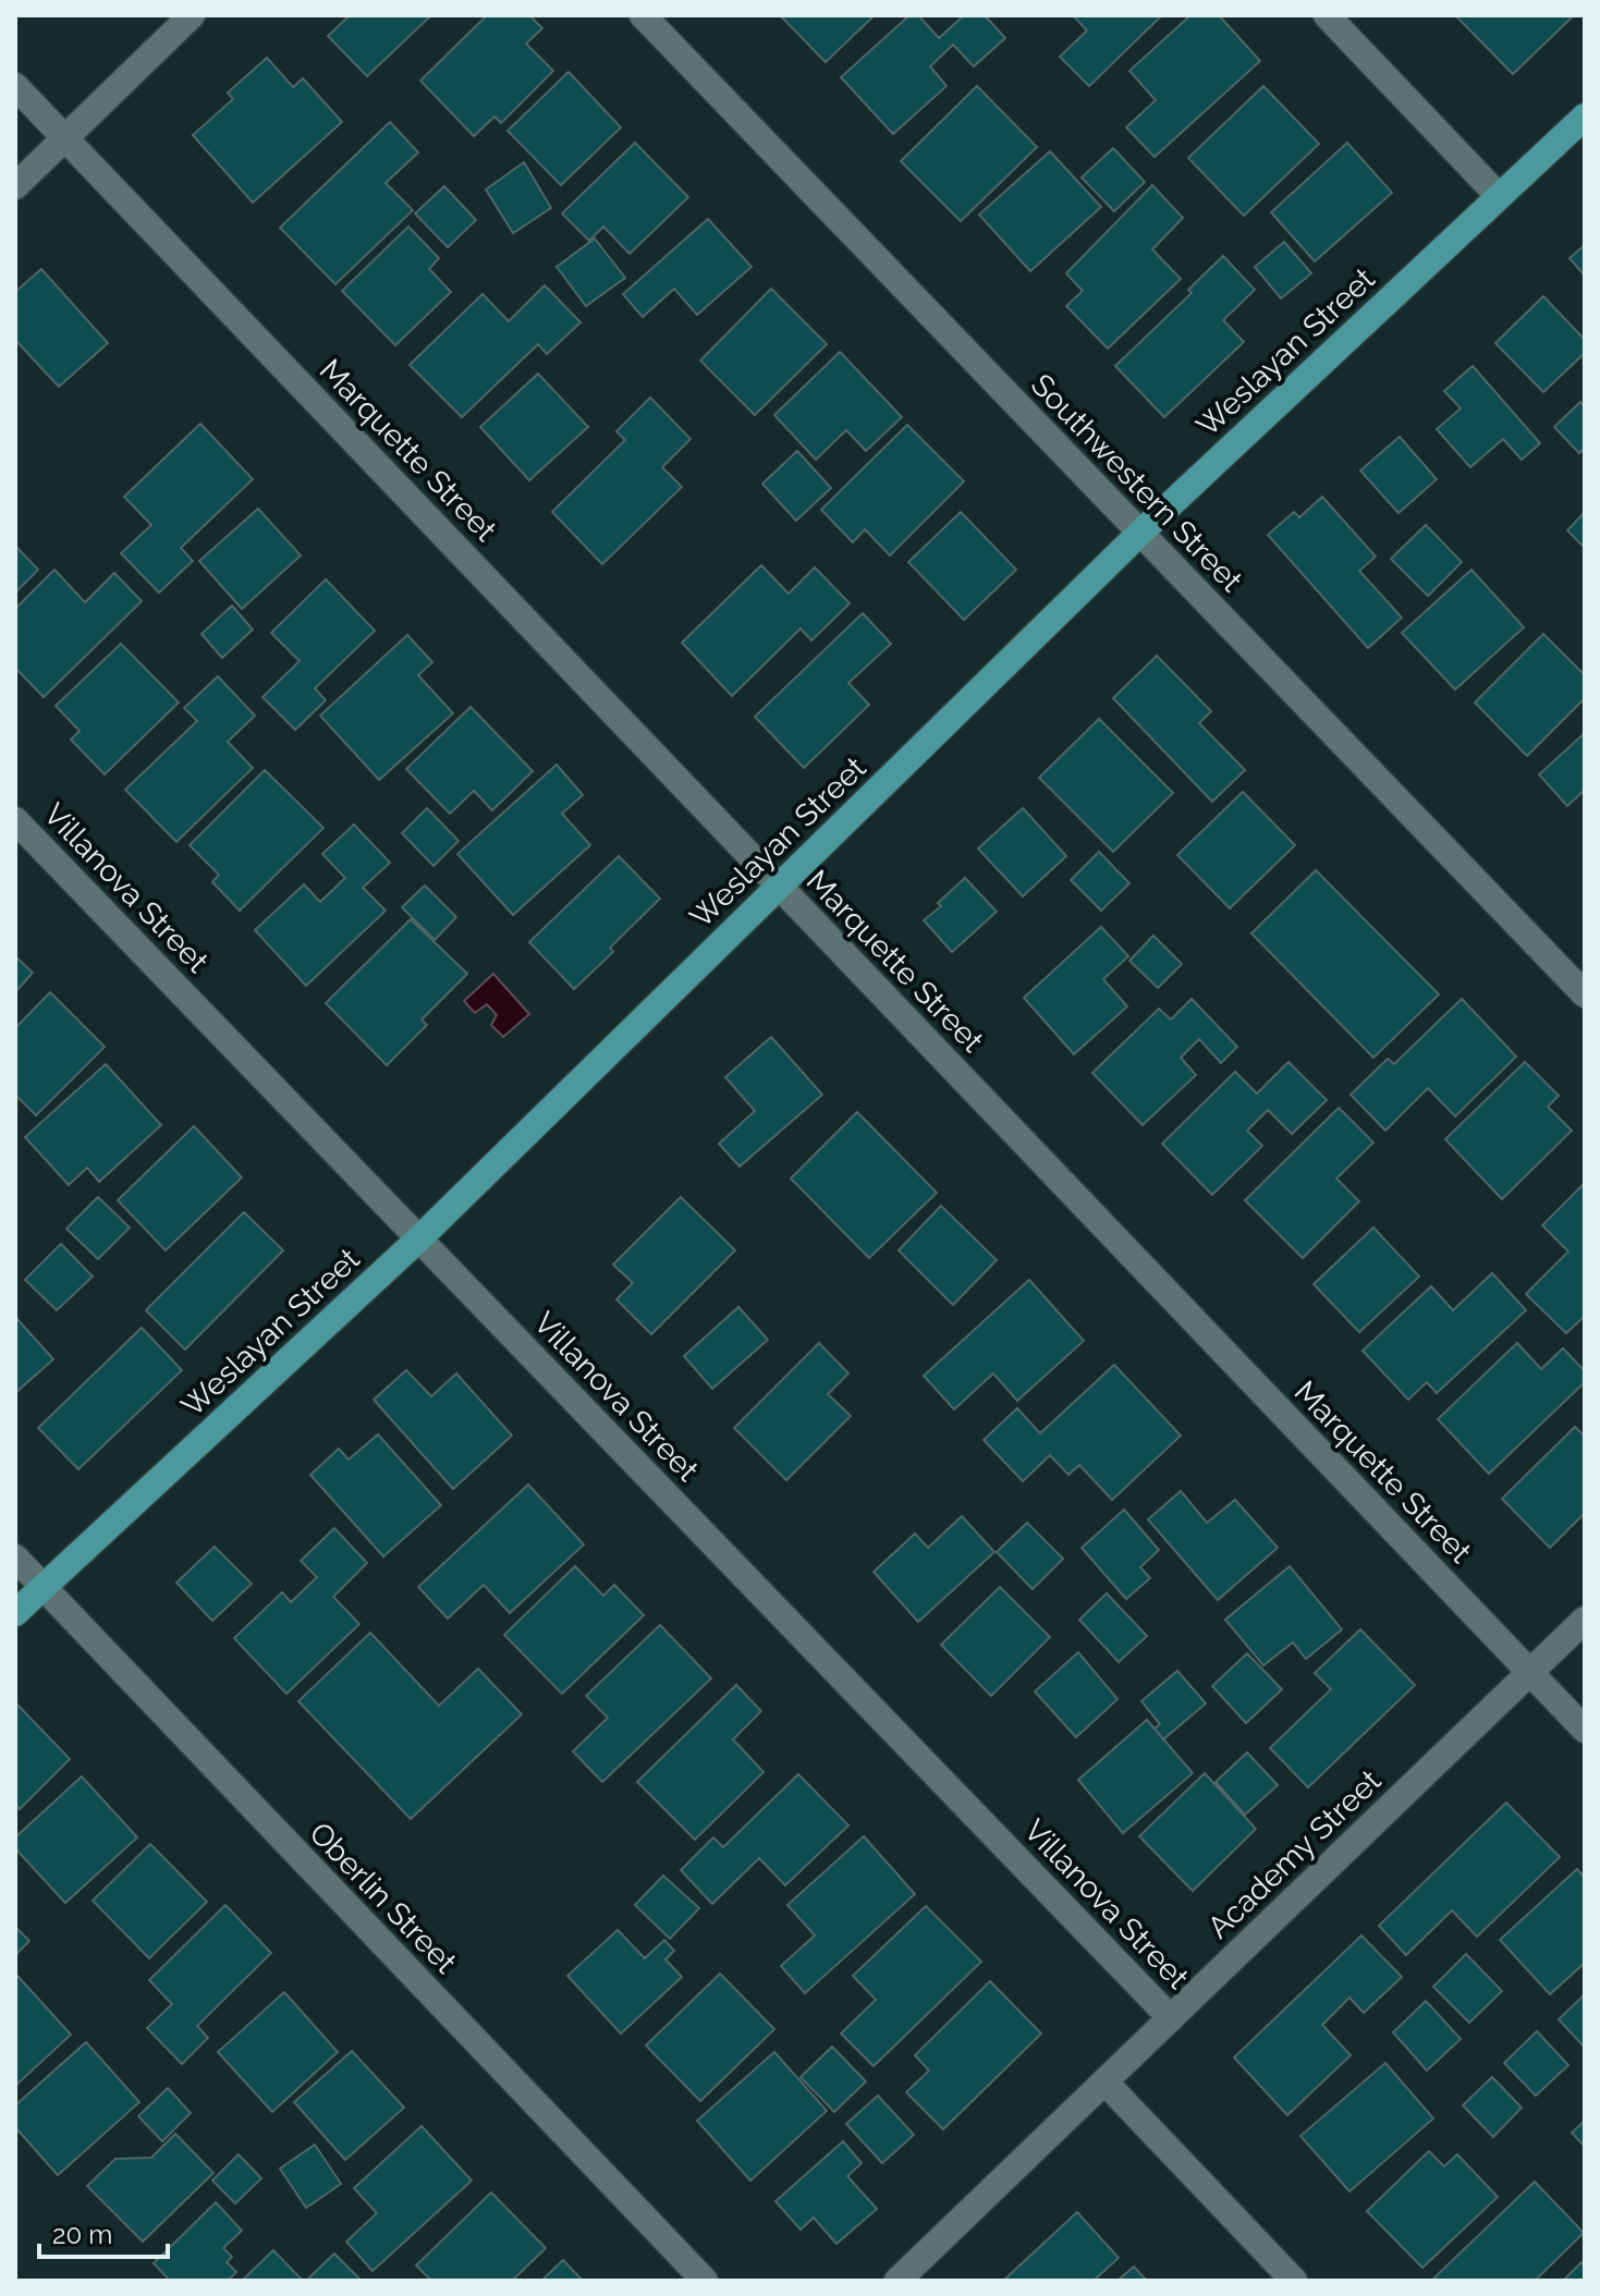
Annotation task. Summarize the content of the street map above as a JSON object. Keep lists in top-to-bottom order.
{
  "streets": {
    "main road": ["Weslayan Street"],
    "street": [
      "Marquette Street",
      "Southwestern Street",
      "Villanova Street",
      "Academy Street",
      "Oberlin Street"
    ]
  },
  "crossings": [
    ["Weslayan Street", "Marquette Street"],
    ["Weslayan Street", "Southwestern Street"],
    ["Weslayan Street", "Villanova Street"],
    ["Weslayan Street", "Oberlin Street"],
    ["Marquette Street", "Academy Street"],
    ["Villanova Street", "Academy Street"]
  ],
  "scale_bar": "20 m"
}
